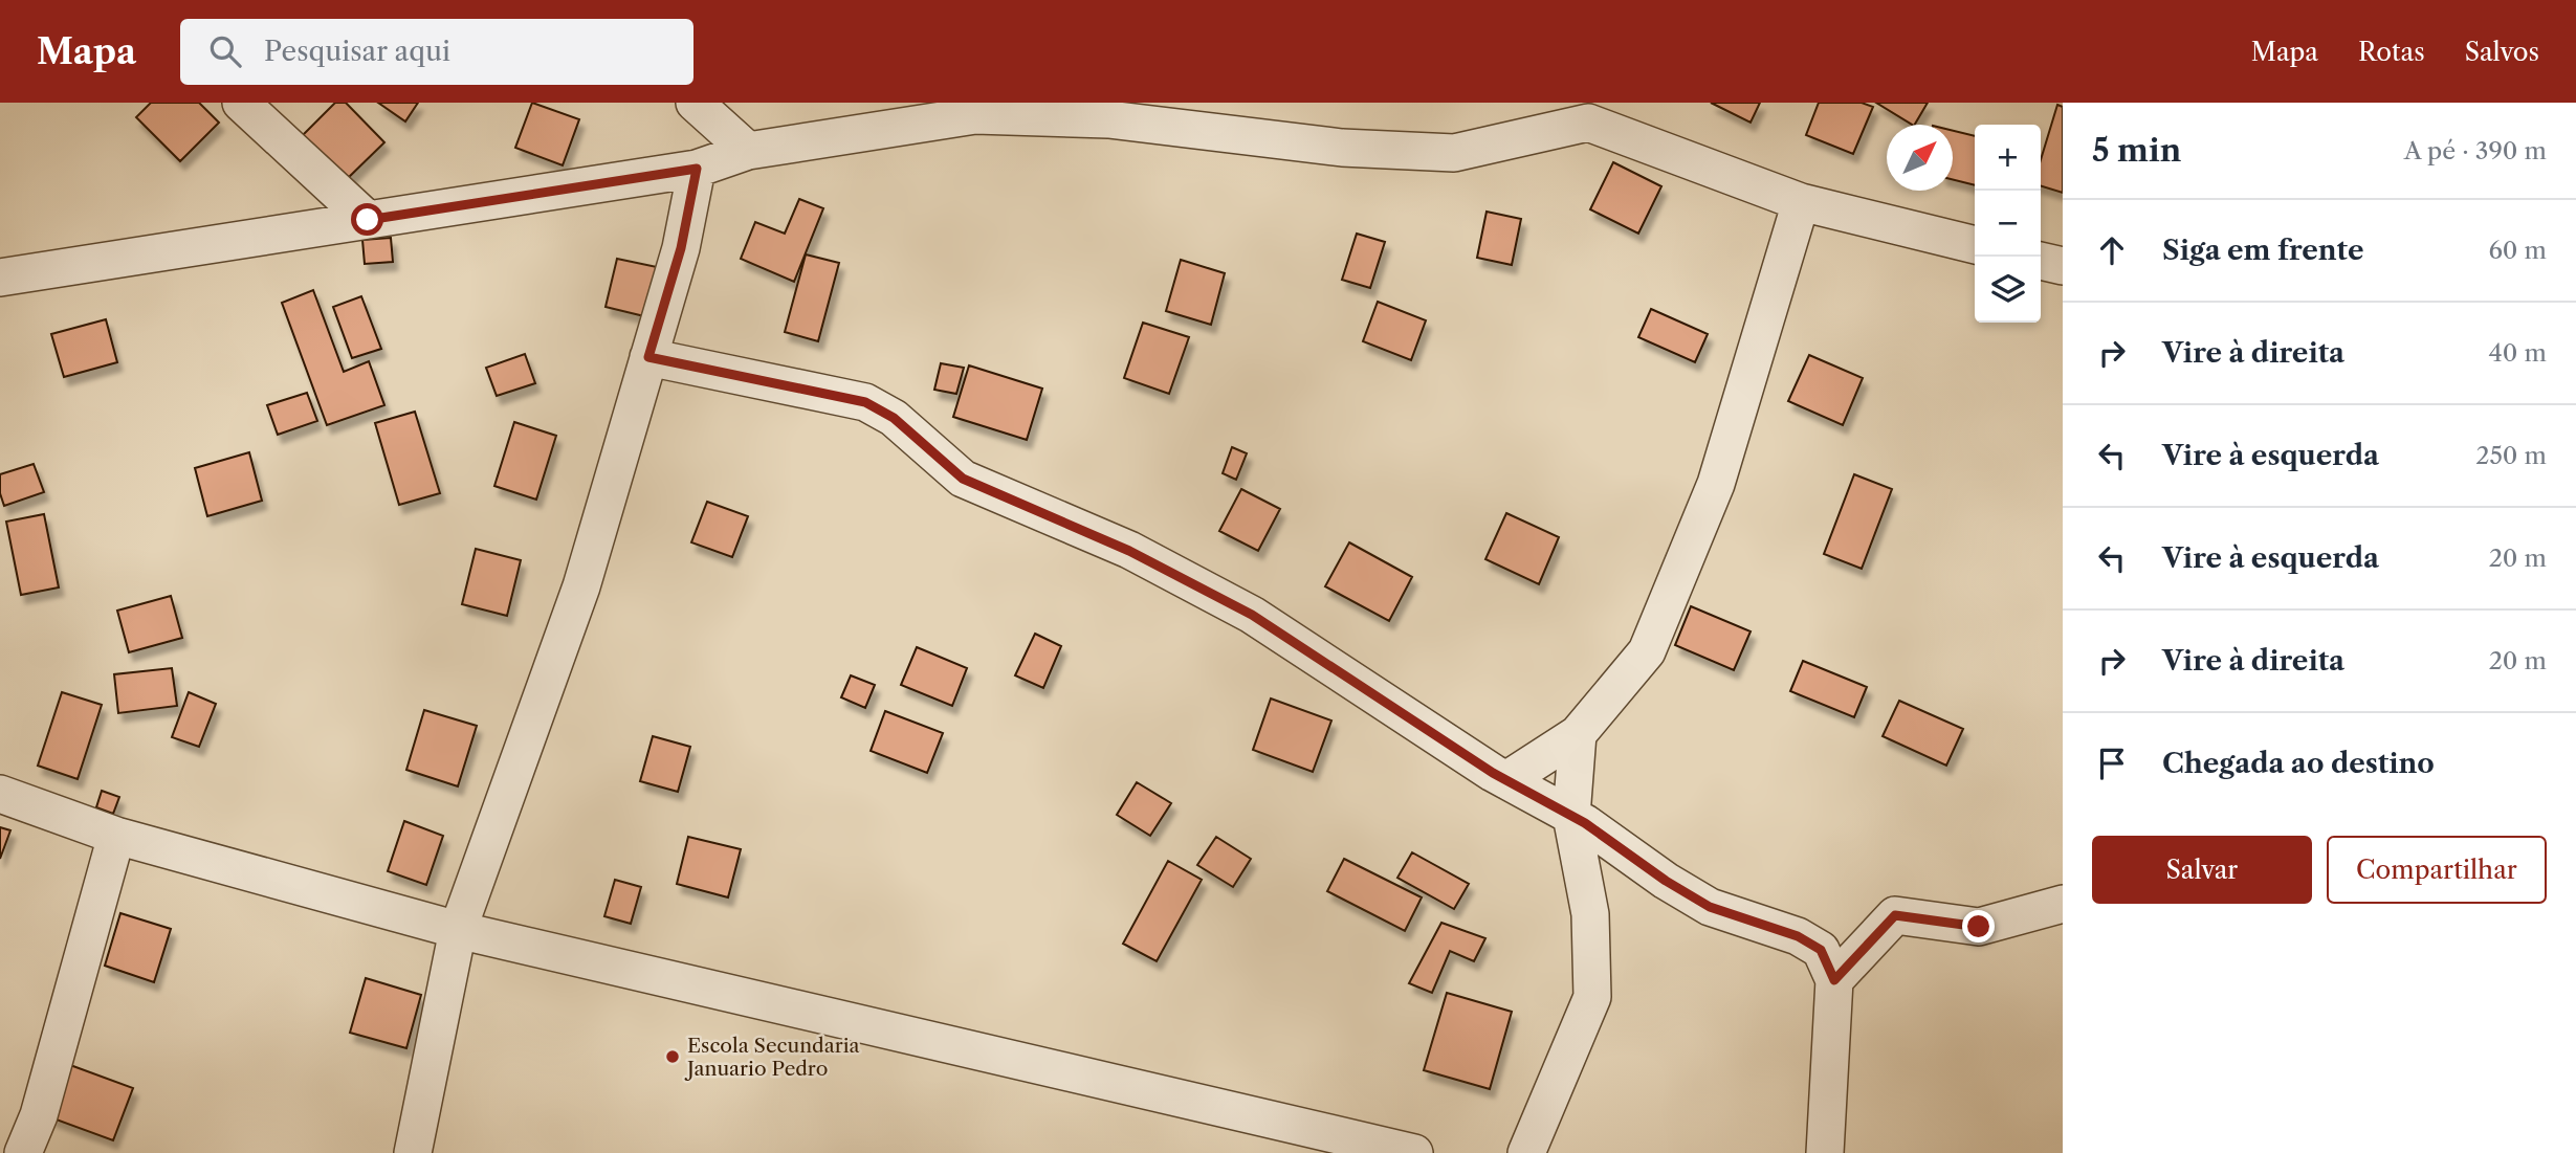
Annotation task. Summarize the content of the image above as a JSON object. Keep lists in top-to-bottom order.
{
  "places": ["Escola Secundaria Januario Pedro"],
  "north": "top right",
  "page": {
    "header": "Mapa",
    "search": "Pesquisar aqui",
    "nav": ["Mapa", "Rotas", "Salvos"],
    "heading": ["5 min", "A pé · 390 m"],
    "map_buttons": ["+", "−"],
    "list": [
      ["Siga em frente", "60 m"],
      ["Vire à direita", "40 m"],
      ["Vire à esquerda", "250 m"],
      ["Vire à esquerda", "20 m"],
      ["Vire à direita", "20 m"],
      "Chegada ao destino"
    ],
    "buttons": ["Salvar", "Compartilhar"]
  }
}
